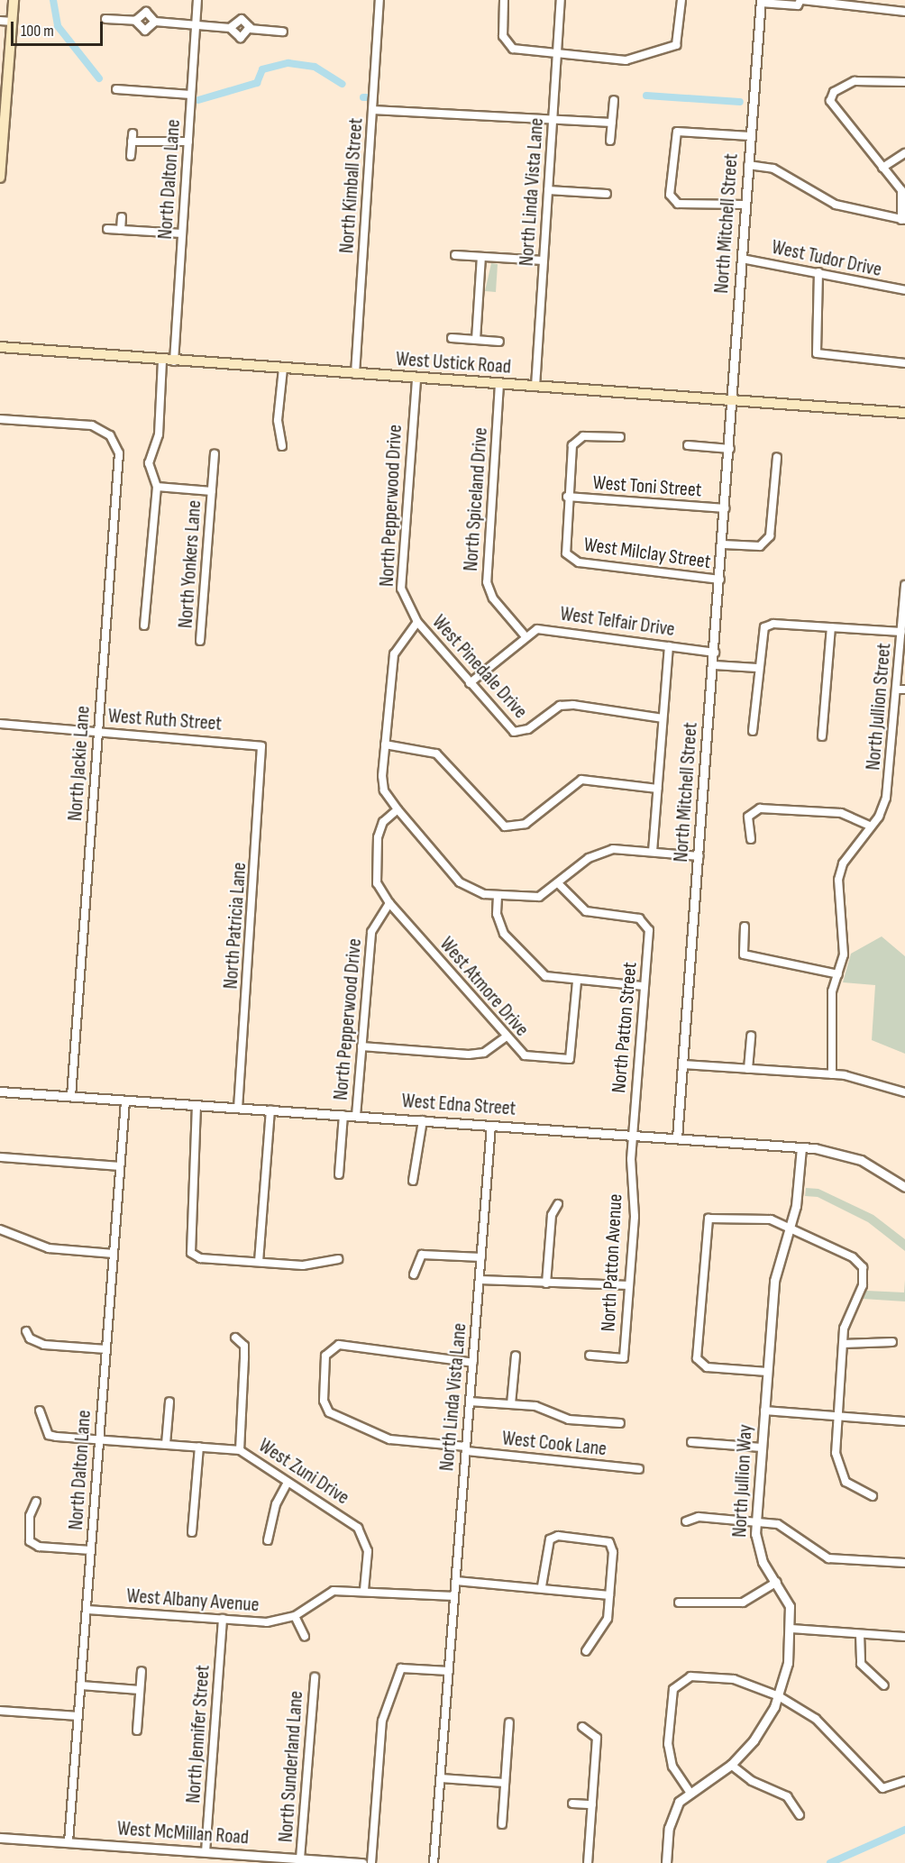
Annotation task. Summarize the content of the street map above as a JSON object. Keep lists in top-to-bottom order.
{
  "streets": {
    "main road": ["West Ustick Road"],
    "street": [
      "North Dalton Lane",
      "North Kimball Street",
      "North Linda Vista Lane",
      "North Mitchell Street",
      "West Tudor Drive",
      "West Toni Street",
      "North Spiceland Drive",
      "North Pepperwood Drive",
      "West Milclay Street",
      "North Yonkers Lane",
      "West Telfair Drive",
      "West Pinedale Drive",
      "North Jullion Street",
      "West Ruth Street",
      "North Jackie Lane",
      "North Patricia Lane",
      "West Atmore Drive",
      "North Patton Street",
      "West Edna Street",
      "North Patton Avenue",
      "West Cook Lane",
      "West Zuni Drive",
      "North Jullion Way",
      "West Albany Avenue",
      "North Jennifer Street",
      "North Sunderland Lane",
      "West McMillan Road"
    ]
  },
  "crossings": [
    ["North Dalton Lane", "West Ustick Road"],
    ["North Dalton Lane", "West Edna Street"],
    ["North Dalton Lane", "West Zuni Drive"],
    ["North Dalton Lane", "West Albany Avenue"],
    ["North Dalton Lane", "West McMillan Road"],
    ["North Kimball Street", "West Ustick Road"],
    ["North Linda Vista Lane", "West Ustick Road"],
    ["North Linda Vista Lane", "West Edna Street"],
    ["North Linda Vista Lane", "West Cook Lane"],
    ["North Linda Vista Lane", "West Albany Avenue"],
    ["North Mitchell Street", "West Tudor Drive"],
    ["North Mitchell Street", "West Ustick Road"],
    ["North Mitchell Street", "West Toni Street"],
    ["North Mitchell Street", "West Milclay Street"],
    ["North Mitchell Street", "West Telfair Drive"],
    ["North Mitchell Street", "West Edna Street"],
    ["West Ustick Road", "North Spiceland Drive"],
    ["West Ustick Road", "North Pepperwood Drive"],
    ["West Toni Street", "West Milclay Street"],
    ["North Spiceland Drive", "West Telfair Drive"],
    ["North Pepperwood Drive", "West Pinedale Drive"],
    ["North Pepperwood Drive", "West Atmore Drive"],
    ["North Pepperwood Drive", "West Edna Street"],
    ["West Telfair Drive", "West Pinedale Drive"],
    ["West Ruth Street", "North Jackie Lane"],
    ["West Ruth Street", "North Patricia Lane"],
    ["North Jackie Lane", "West Edna Street"],
    ["North Patricia Lane", "West Edna Street"],
    ["North Patton Street", "West Edna Street"],
    ["North Patton Street", "North Patton Avenue"],
    ["West Edna Street", "North Patton Avenue"],
    ["West Edna Street", "North Jullion Way"],
    ["West Zuni Drive", "West Albany Avenue"],
    ["West Albany Avenue", "North Jennifer Street"],
    ["North Jennifer Street", "West McMillan Road"],
    ["North Sunderland Lane", "West McMillan Road"]
  ],
  "scale_bar": "100 m"
}
